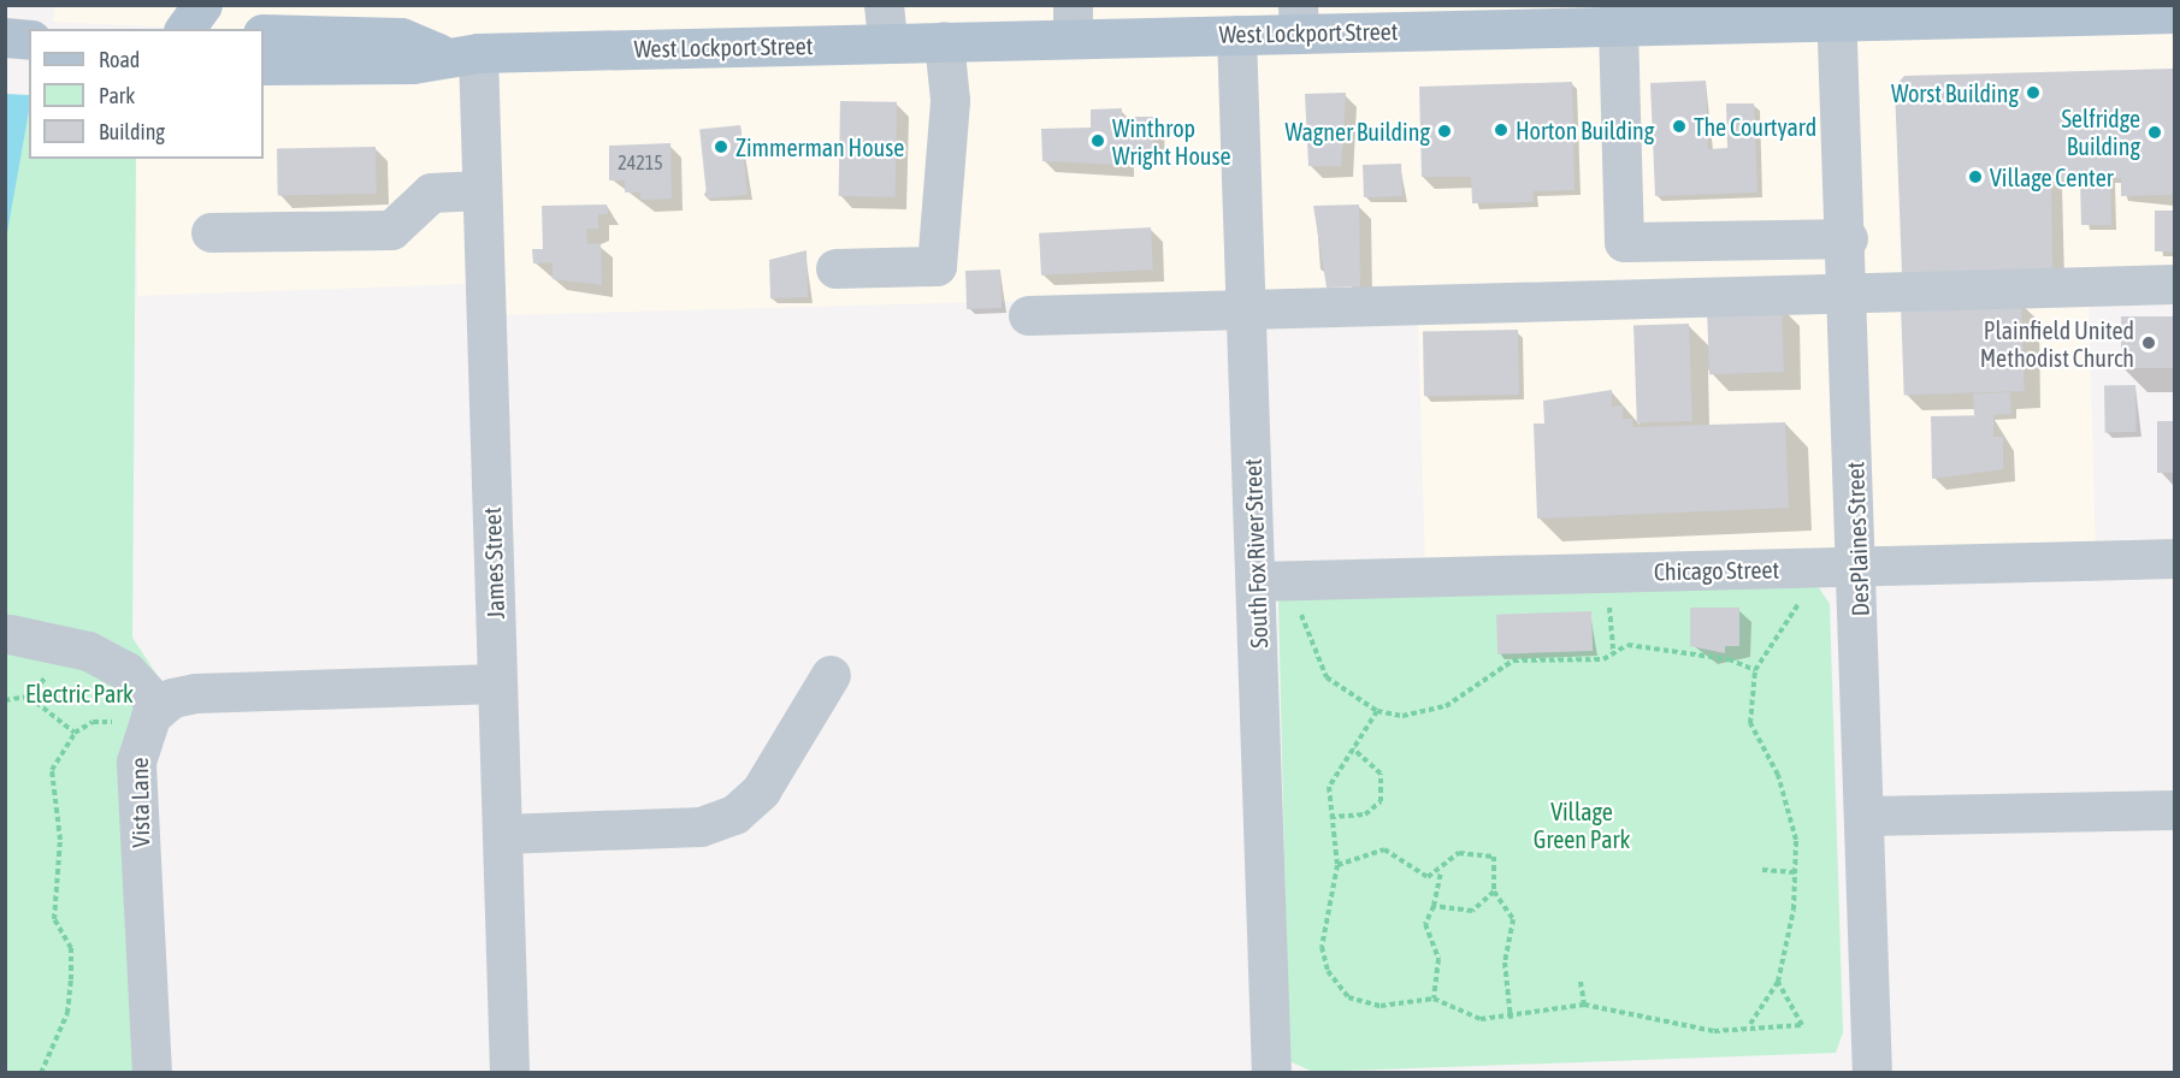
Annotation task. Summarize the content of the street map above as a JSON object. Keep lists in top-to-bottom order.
{
  "streets": {
    "main road": ["West Lockport Street"],
    "street": [
      "DesPlaines Street",
      "South Fox River Street",
      "James Street",
      "Chicago Street",
      "Vista Lane"
    ]
  },
  "crossings": [
    ["West Lockport Street", "DesPlaines Street"],
    ["West Lockport Street", "South Fox River Street"],
    ["West Lockport Street", "James Street"],
    ["DesPlaines Street", "Chicago Street"],
    ["South Fox River Street", "Chicago Street"]
  ],
  "parks": ["Electric Park", "Village Green Park"],
  "places": [
    "Worst Building",
    "The Courtyard",
    "Horton Building",
    "Wagner Building",
    "Selfridge Building",
    "Winthrop Wright House",
    "Zimmerman House",
    "Village Center",
    "Plainfield United Methodist Church"
  ],
  "house_numbers": ["24215"],
  "legend": ["Road", "Park", "Building"]
}
